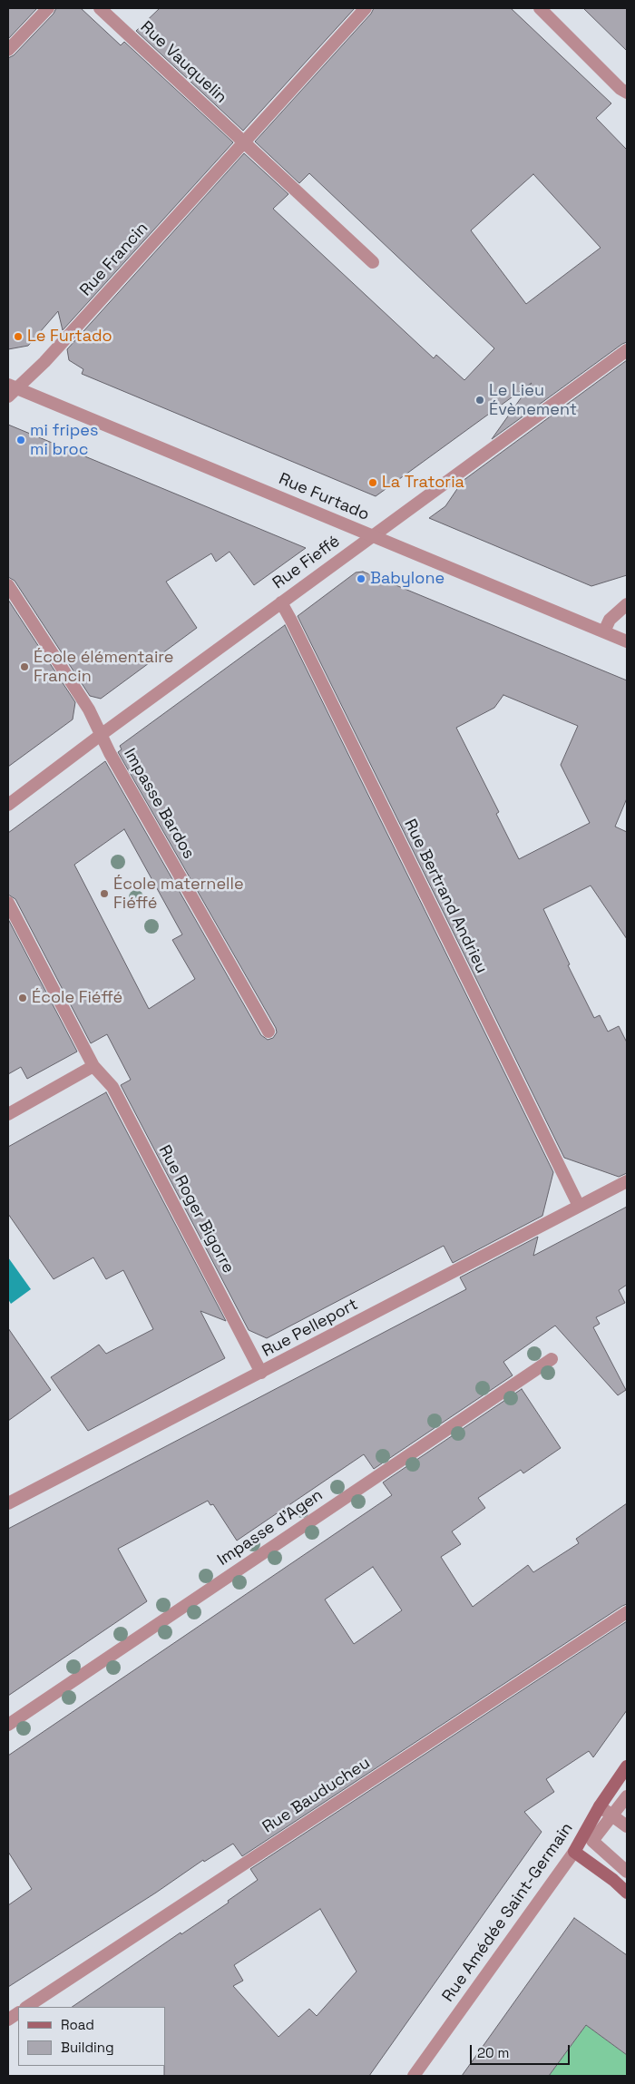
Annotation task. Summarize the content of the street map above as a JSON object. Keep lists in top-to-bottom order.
{
  "streets": {
    "main road": ["Rue Amédée Saint-Germain"],
    "street": [
      "Rue Vauquelin",
      "Rue Francin",
      "Rue Furtado",
      "Rue Fieffé",
      "Impasse Bardos",
      "Rue Bertrand Andrieu",
      "Rue Roger Bigorre",
      "Rue Pelleport",
      "Impasse d'Agen",
      "Rue Bauducheu"
    ]
  },
  "crossings": [
    ["Rue Vauquelin", "Rue Francin"],
    ["Rue Francin", "Rue Furtado"],
    ["Rue Furtado", "Rue Fieffé"],
    ["Rue Fieffé", "Impasse Bardos"],
    ["Rue Fieffé", "Rue Bertrand Andrieu"],
    ["Rue Bertrand Andrieu", "Rue Pelleport"],
    ["Rue Roger Bigorre", "Rue Pelleport"]
  ],
  "places": [
    "Le Furtado",
    "Le Lieu Évènement",
    "mi fripes mi broc",
    "La Tratoria",
    "Babylone",
    "École élémentaire Francin",
    "École maternelle Fiéffé",
    "École Fiéffé"
  ],
  "legend": ["Road", "Building"],
  "scale_bar": "20 m"
}
